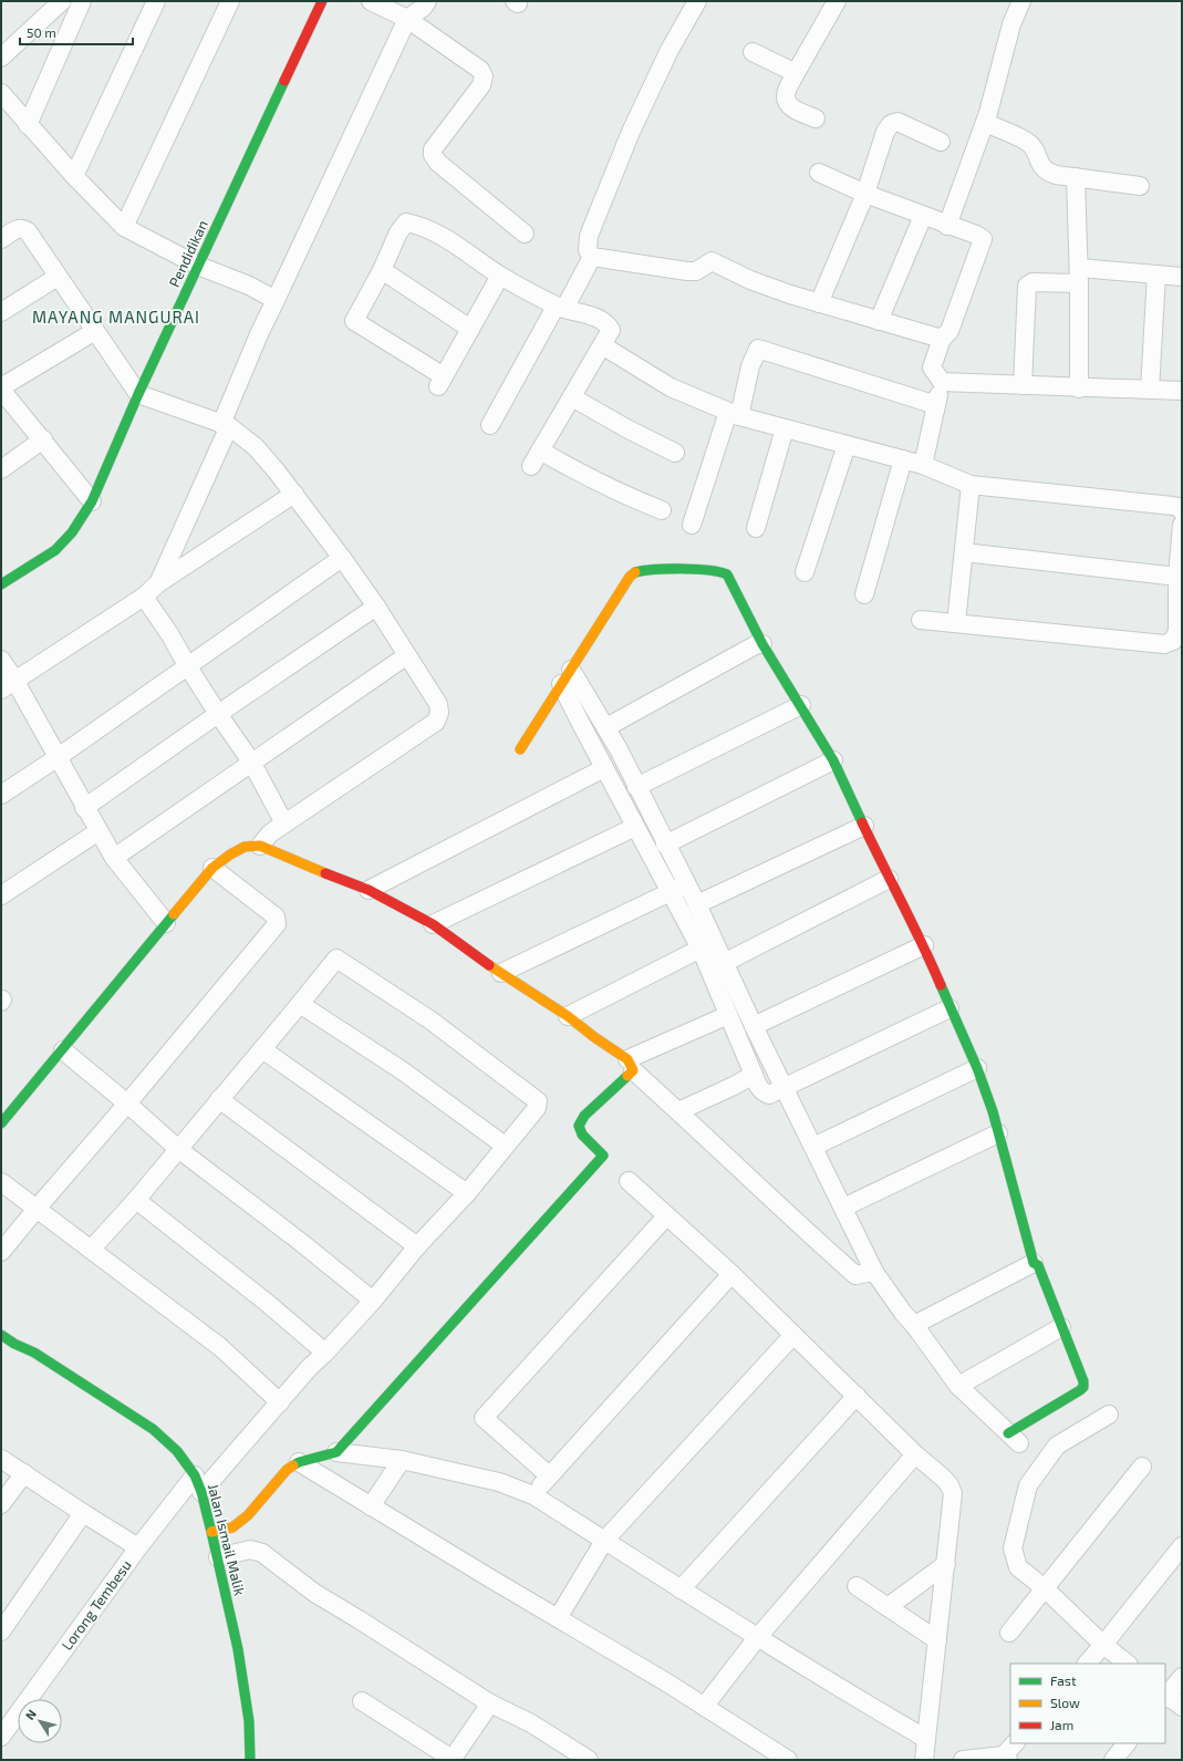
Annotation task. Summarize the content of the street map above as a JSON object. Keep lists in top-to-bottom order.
{
  "streets": {
    "street": ["Pendidikan", "Jalan Ismail Malik", "Lorong Tembesu"]
  },
  "crossings": [
    ["Jalan Ismail Malik", "Lorong Tembesu"]
  ],
  "districts": ["MAYANG MANGURAI"],
  "legend": ["Fast", "Slow", "Jam"],
  "scale_bar": "50 m",
  "north": "top left"
}
